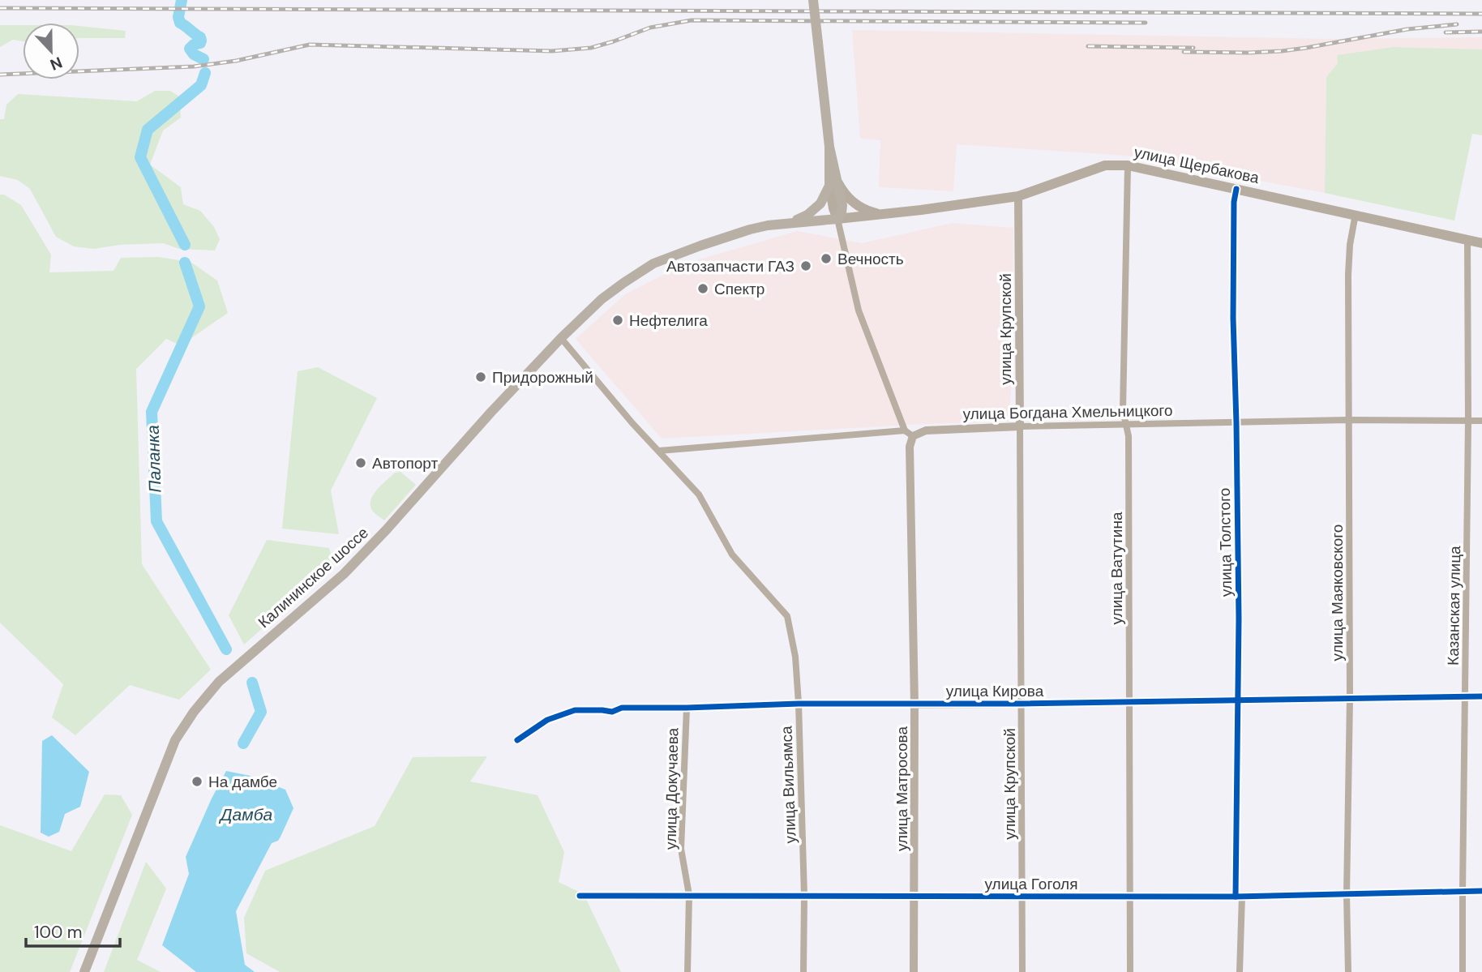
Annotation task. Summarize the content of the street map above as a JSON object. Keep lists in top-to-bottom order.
{
  "streets": {
    "main road": ["улица Щербакова", "Калининское шоссе"],
    "street": [
      "улица Крупской",
      "улица Богдана Хмельницкого",
      "улица Толстого",
      "улица Ватутина",
      "улица Маяковского",
      "Казанская улица",
      "улица Кирова",
      "улица Вильямса",
      "улица Докучаева",
      "улица Матросова",
      "улица Гоголя"
    ]
  },
  "crossings": [
    ["улица Щербакова", "улица Крупской"],
    ["улица Щербакова", "улица Толстого"],
    ["улица Щербакова", "улица Ватутина"],
    ["улица Щербакова", "Калининское шоссе"],
    ["улица Щербакова", "улица Маяковского"],
    ["улица Щербакова", "Казанская улица"],
    ["улица Крупской", "улица Богдана Хмельницкого"],
    ["улица Крупской", "улица Кирова"],
    ["улица Крупской", "улица Гоголя"],
    ["улица Богдана Хмельницкого", "улица Толстого"],
    ["улица Богдана Хмельницкого", "улица Ватутина"],
    ["улица Богдана Хмельницкого", "улица Маяковского"],
    ["улица Богдана Хмельницкого", "Казанская улица"],
    ["улица Богдана Хмельницкого", "улица Матросова"],
    ["улица Толстого", "улица Кирова"],
    ["улица Толстого", "улица Гоголя"],
    ["улица Ватутина", "улица Кирова"],
    ["улица Ватутина", "улица Гоголя"],
    ["Калининское шоссе", "улица Вильямса"],
    ["улица Маяковского", "улица Кирова"],
    ["улица Маяковского", "улица Гоголя"],
    ["Казанская улица", "улица Кирова"],
    ["Казанская улица", "улица Гоголя"],
    ["улица Кирова", "улица Вильямса"],
    ["улица Кирова", "улица Докучаева"],
    ["улица Кирова", "улица Матросова"],
    ["улица Вильямса", "улица Гоголя"],
    ["улица Докучаева", "улица Гоголя"],
    ["улица Матросова", "улица Гоголя"]
  ],
  "water": ["Паланка", "Дамба"],
  "places": [
    "Вечность",
    "Автозапчасти ГАЗ",
    "Спектр",
    "Нефтелига",
    "Придорожный",
    "Автопорт",
    "На дамбе"
  ],
  "scale_bar": "100 m",
  "north": "bottom"
}
